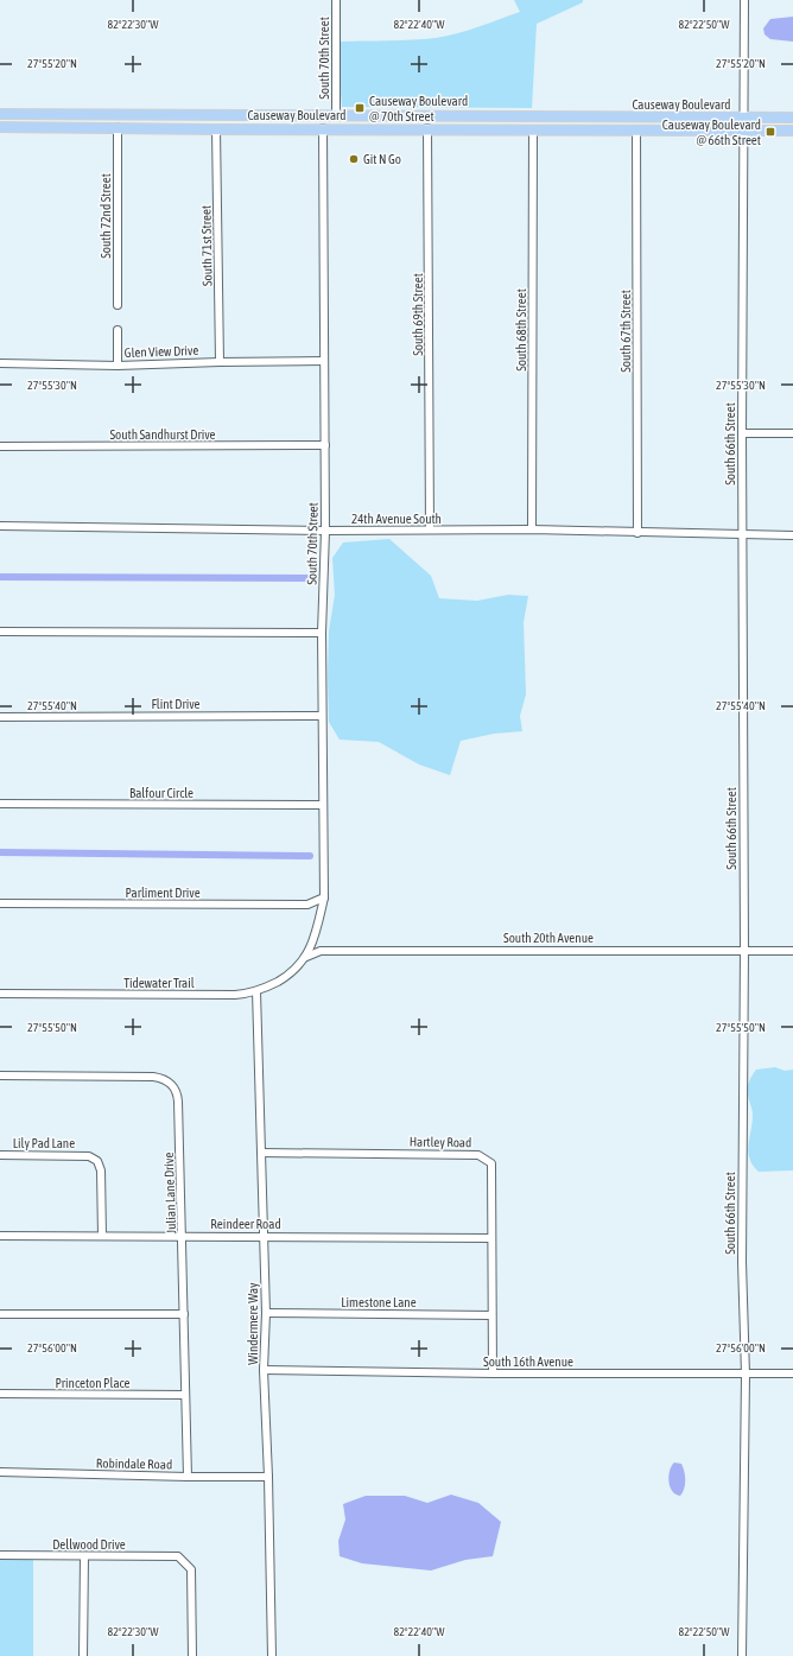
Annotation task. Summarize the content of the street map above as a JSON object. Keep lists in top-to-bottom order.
{
  "streets": {
    "main road": ["Causeway Boulevard"],
    "street": [
      "South 70th Street",
      "South 72nd Street",
      "South 71st Street",
      "South 69th Street",
      "South 68th Street",
      "South 67th Street",
      "Glen View Drive",
      "South Sandhurst Drive",
      "South 66th Street",
      "24th Avenue South",
      "Flint Drive",
      "Balfour Circle",
      "Parliment Drive",
      "South 20th Avenue",
      "Tidewater Trail",
      "Hartley Road",
      "Lily Pad Lane",
      "Julian Lane Drive",
      "Reindeer Road",
      "Limestone Lane",
      "Windermere Way",
      "South 16th Avenue",
      "Princeton Place",
      "Robindale Road",
      "Dellwood Drive"
    ]
  },
  "crossings": [
    ["South 70th Street", "Causeway Boulevard"],
    ["South 70th Street", "Glen View Drive"],
    ["South 70th Street", "South Sandhurst Drive"],
    ["South 70th Street", "24th Avenue South"],
    ["South 70th Street", "Flint Drive"],
    ["South 70th Street", "Balfour Circle"],
    ["South 70th Street", "Parliment Drive"],
    ["South 70th Street", "South 20th Avenue"],
    ["South 70th Street", "Tidewater Trail"],
    ["Causeway Boulevard", "South 72nd Street"],
    ["Causeway Boulevard", "South 71st Street"],
    ["Causeway Boulevard", "South 69th Street"],
    ["Causeway Boulevard", "South 68th Street"],
    ["Causeway Boulevard", "South 67th Street"],
    ["Causeway Boulevard", "South 66th Street"],
    ["South 71st Street", "Glen View Drive"],
    ["South 69th Street", "24th Avenue South"],
    ["South 68th Street", "24th Avenue South"],
    ["South 67th Street", "24th Avenue South"],
    ["South 66th Street", "24th Avenue South"],
    ["South 66th Street", "South 20th Avenue"],
    ["South 66th Street", "South 16th Avenue"],
    ["South 20th Avenue", "Tidewater Trail"],
    ["Tidewater Trail", "Windermere Way"],
    ["Hartley Road", "Reindeer Road"],
    ["Hartley Road", "Limestone Lane"],
    ["Hartley Road", "Windermere Way"],
    ["Hartley Road", "South 16th Avenue"],
    ["Lily Pad Lane", "Reindeer Road"],
    ["Julian Lane Drive", "Reindeer Road"],
    ["Julian Lane Drive", "Princeton Place"],
    ["Julian Lane Drive", "Robindale Road"],
    ["Reindeer Road", "Windermere Way"],
    ["Limestone Lane", "Windermere Way"],
    ["Windermere Way", "South 16th Avenue"],
    ["Windermere Way", "Robindale Road"]
  ],
  "places": {
    "transit": ["Causeway Boulevard @ 70th Street", "Causeway Boulevard @ 66th Street"],
    "other": ["Git N Go"]
  },
  "coordinates": [
    "82°22'30\"W",
    "82°22'40\"W",
    "82°22'50\"W",
    "27°55'20\"N",
    "27°55'30\"N",
    "27°55'40\"N",
    "27°55'50\"N",
    "27°56'00\"N"
  ]
}
